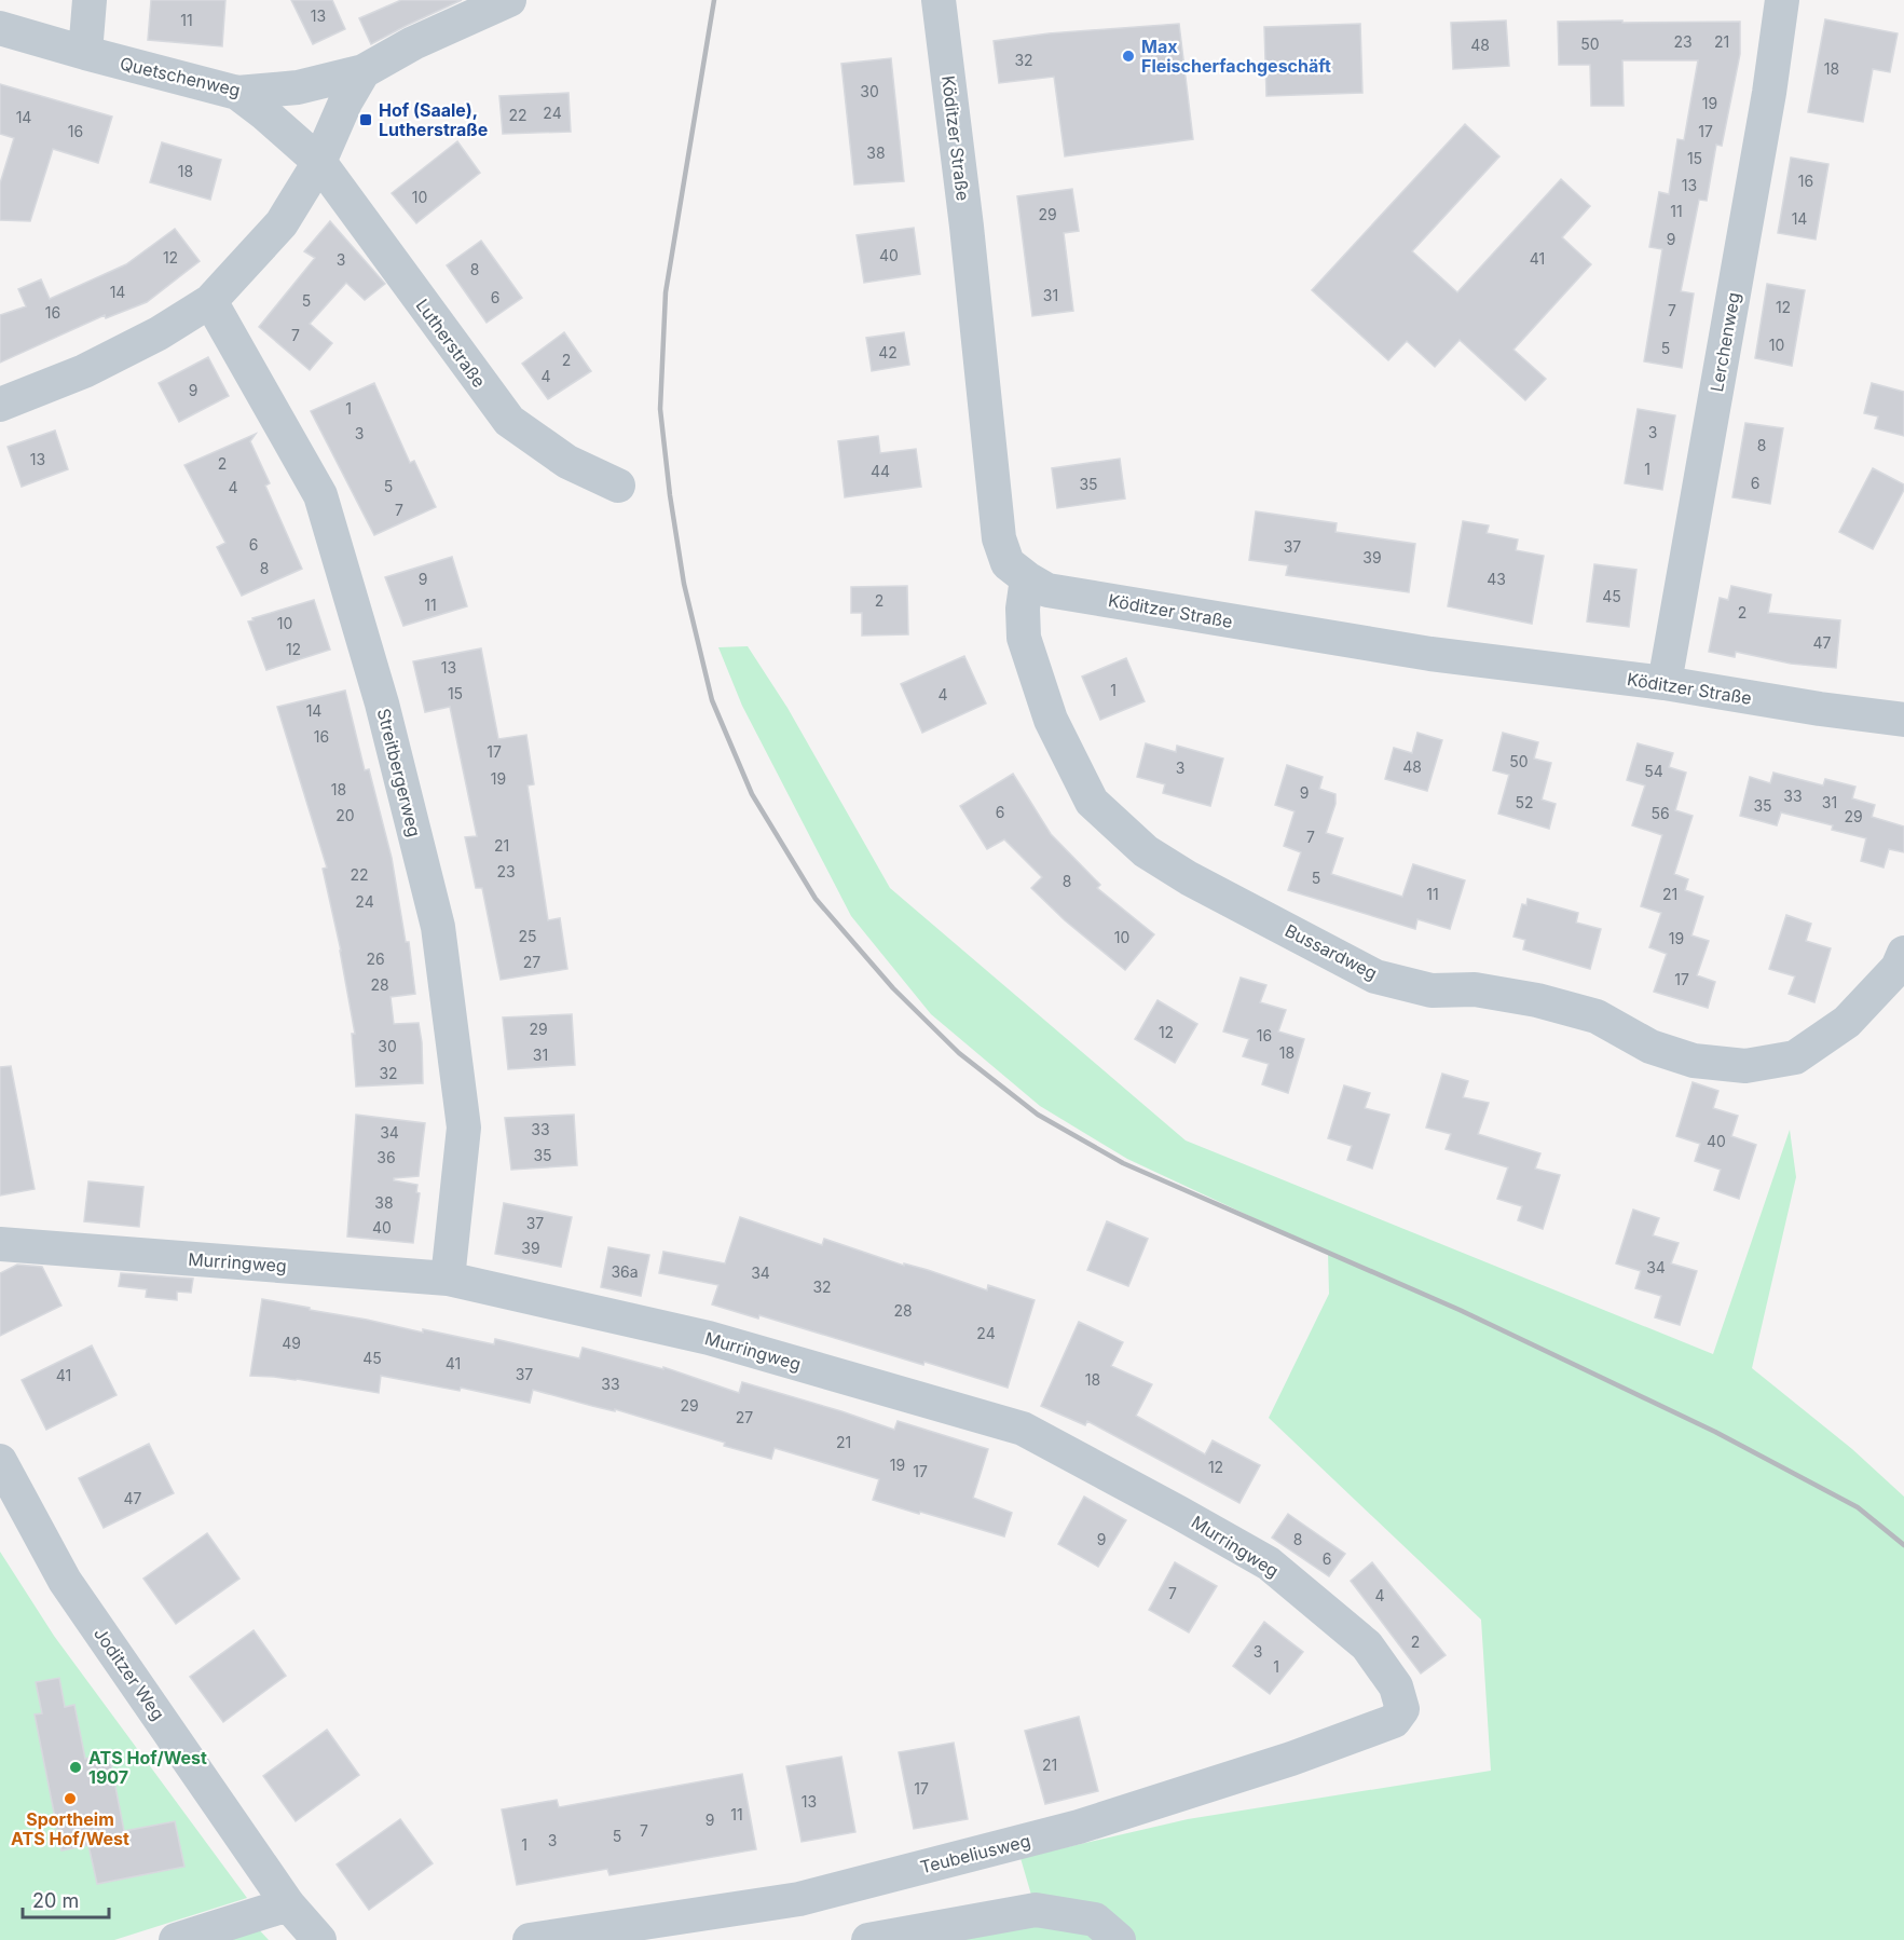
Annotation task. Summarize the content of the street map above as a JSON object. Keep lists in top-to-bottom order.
{
  "streets": {
    "street": [
      "Quetschenweg",
      "Köditzer Straße",
      "Lerchenweg",
      "Lutherstraße",
      "Streitbergerweg",
      "Bussardweg",
      "Murringweg",
      "Joditzer Weg",
      "Teubeliusweg"
    ]
  },
  "crossings": [
    ["Quetschenweg", "Lutherstraße"],
    ["Köditzer Straße", "Lerchenweg"],
    ["Köditzer Straße", "Bussardweg"],
    ["Streitbergerweg", "Murringweg"],
    ["Murringweg", "Teubeliusweg"]
  ],
  "places": {
    "other": ["Max Fleischerfachgeschäft", "ATS Hof/West 1907", "Sportheim ATS Hof/West"],
    "transit": ["Hof (Saale), Lutherstraße"]
  },
  "house_numbers": [
    "13",
    "11",
    "23",
    "21",
    "50",
    "48",
    "32",
    "18",
    "30",
    "19",
    "24",
    "22",
    "14",
    "16",
    "17",
    "38",
    "15",
    "18",
    "16",
    "13",
    "10",
    "11",
    "29",
    "14",
    "9",
    "40",
    "12",
    "41",
    "3",
    "8",
    "14",
    "31",
    "6",
    "5",
    "12",
    "7",
    "16",
    "7",
    "10",
    "5",
    "42",
    "2",
    "4",
    "9",
    "1",
    "3",
    "3",
    "8",
    "13",
    "2",
    "1",
    "44",
    "6",
    "35",
    "5",
    "4",
    "7",
    "6",
    "37",
    "39",
    "8",
    "9",
    "43",
    "45",
    "2",
    "11",
    "2",
    "10",
    "47",
    "12",
    "13",
    "1",
    "15",
    "4",
    "14",
    "16",
    "17",
    "50",
    "48",
    "3",
    "54",
    "19",
    "18",
    "9",
    "33",
    "52",
    "31",
    "35",
    "6",
    "56",
    "20",
    "29",
    "7",
    "21",
    "23",
    "22",
    "5",
    "8",
    "11",
    "21",
    "24",
    "25",
    "10",
    "19",
    "26",
    "27",
    "17",
    "28",
    "29",
    "12",
    "16",
    "30",
    "18",
    "31",
    "32",
    "33",
    "34",
    "40",
    "35",
    "36",
    "38",
    "37",
    "40",
    "39",
    "34",
    "36a",
    "34",
    "32",
    "28",
    "24",
    "49",
    "45",
    "41",
    "37",
    "41",
    "18",
    "33",
    "29",
    "27",
    "21",
    "19",
    "12",
    "17",
    "47",
    "9",
    "8",
    "6",
    "7",
    "4",
    "2",
    "3",
    "1",
    "21",
    "17",
    "13",
    "11",
    "9",
    "7",
    "5",
    "3",
    "1"
  ],
  "scale_bar": "20 m"
}
